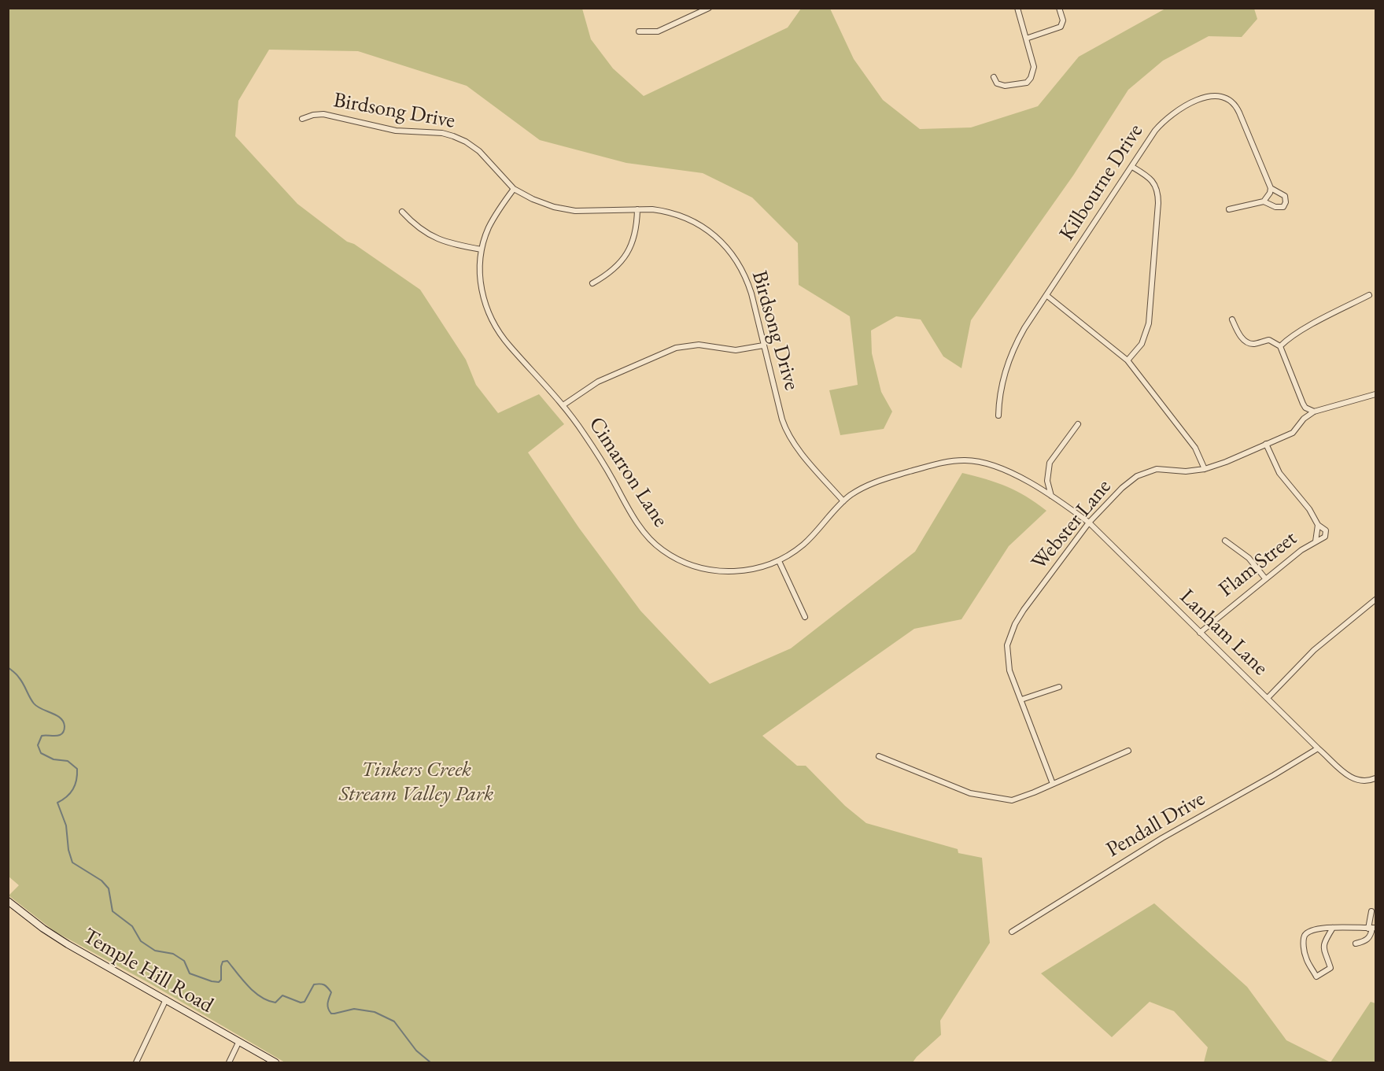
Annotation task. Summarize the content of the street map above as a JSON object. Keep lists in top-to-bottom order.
{
  "streets": {
    "main road": ["Temple Hill Road"],
    "street": [
      "Birdsong Drive",
      "Kilbourne Drive",
      "Cimarron Lane",
      "Webster Lane",
      "Flam Street",
      "Lanham Lane",
      "Pendall Drive"
    ]
  },
  "crossings": [
    ["Birdsong Drive", "Cimarron Lane"],
    ["Cimarron Lane", "Lanham Lane"],
    ["Webster Lane", "Flam Street"],
    ["Webster Lane", "Lanham Lane"],
    ["Flam Street", "Lanham Lane"],
    ["Lanham Lane", "Pendall Drive"]
  ],
  "parks": ["Tinkers Creek Stream Valley Park"]
}
